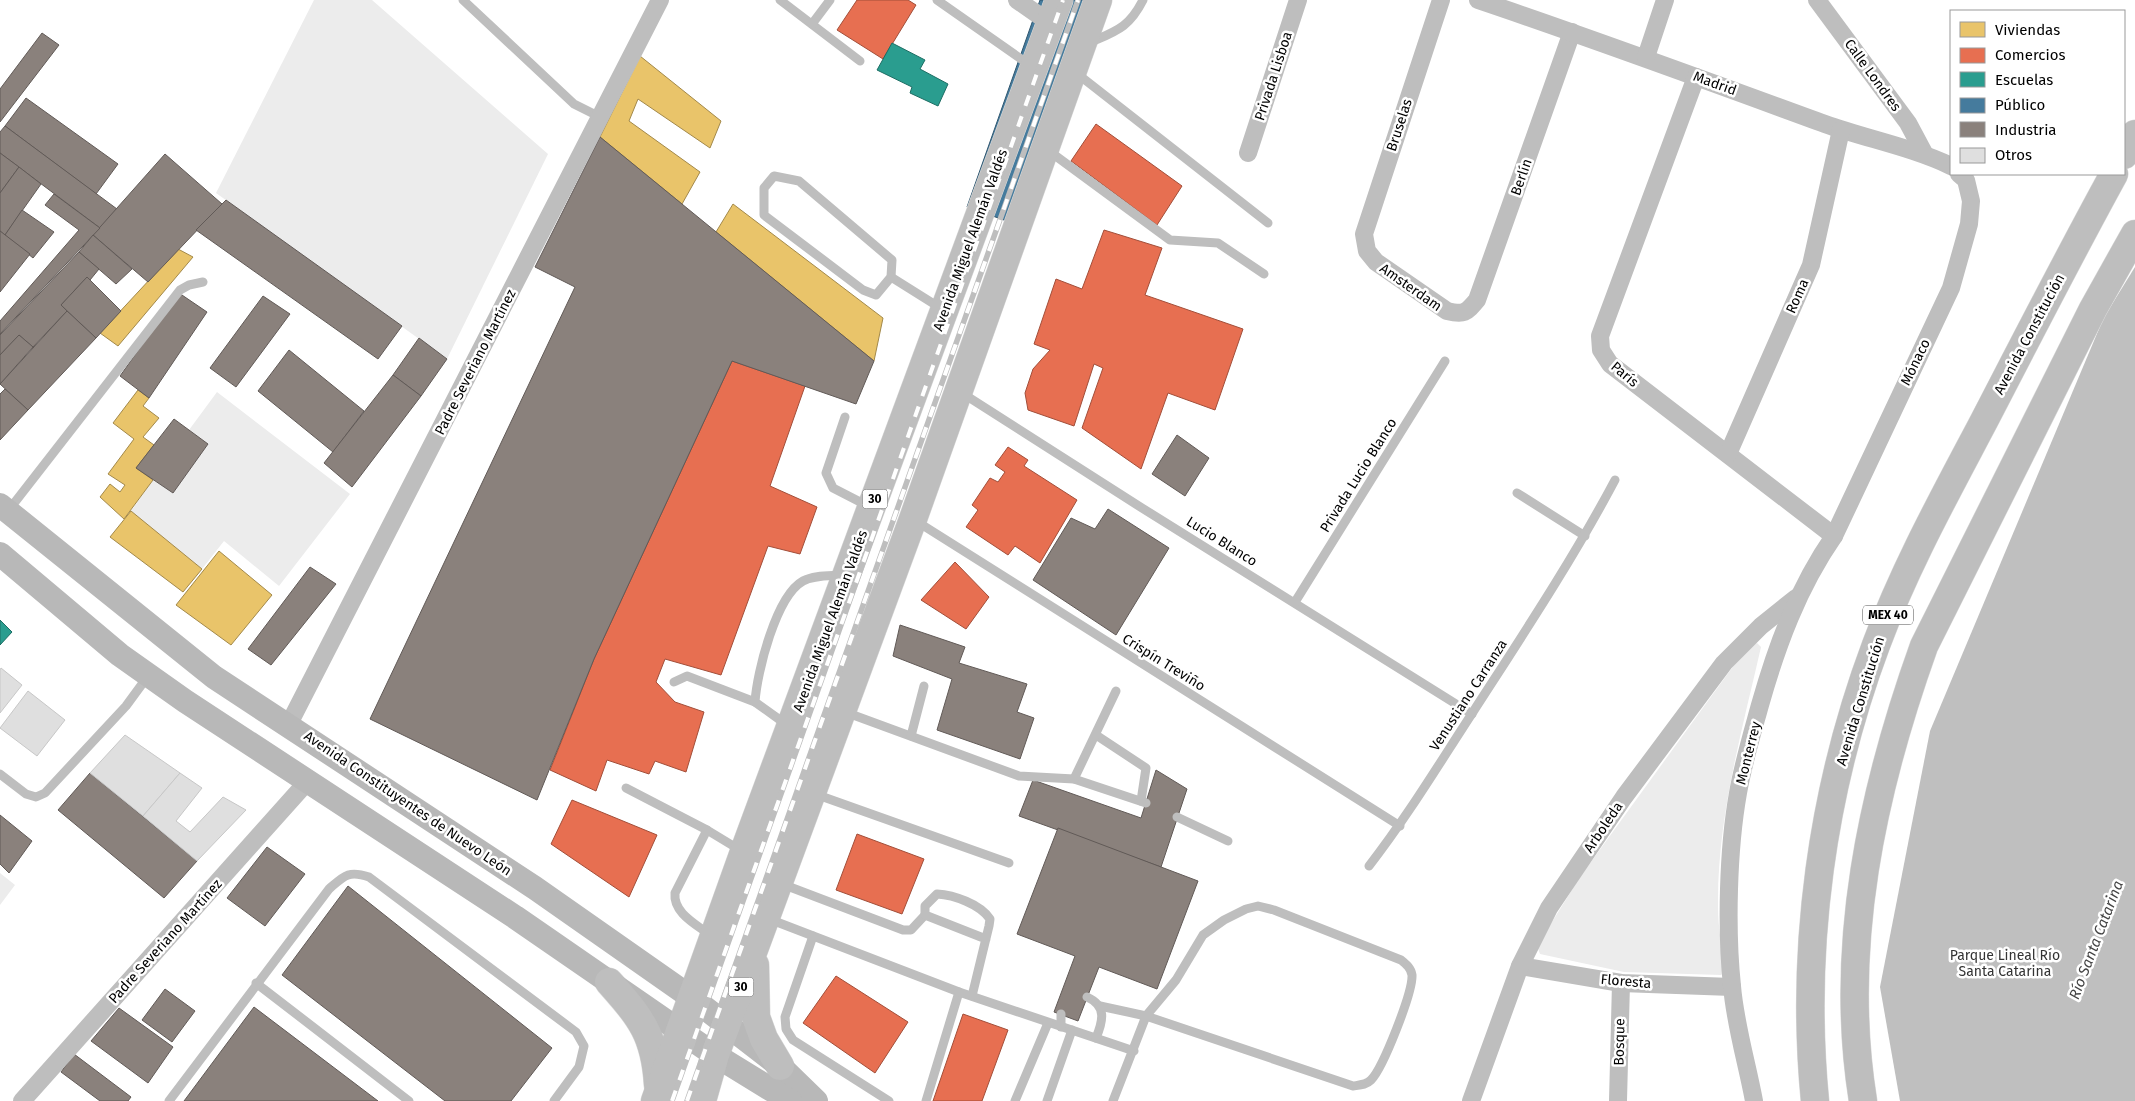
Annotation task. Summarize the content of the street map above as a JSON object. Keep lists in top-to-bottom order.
{
  "streets": {
    "highway": [
      "Avenida Miguel Alemán Valdés",
      "Avenida Constitución",
      "30",
      "MEX 40"
    ],
    "main road": ["Avenida Constituyentes de Nuevo León"],
    "street": [
      "Calle Londres",
      "Privada Lisboa",
      "Madrid",
      "Bruselas",
      "Berlín",
      "Amsterdam",
      "Roma",
      "Padre Severiano Martínez",
      "Mónaco",
      "París",
      "Monterrey",
      "Arboleda",
      "Floresta",
      "Bosque"
    ],
    "lane": [
      "Privada Lucio Blanco",
      "Lucio Blanco",
      "Crispín Treviño",
      "Venustiano Carranza"
    ]
  },
  "crossings": [
    ["Calle Londres", "Madrid"],
    ["Madrid", "Berlín"],
    ["Madrid", "Roma"],
    ["Madrid", "París"],
    ["Bruselas", "Amsterdam"],
    ["Berlín", "Amsterdam"],
    ["Avenida Miguel Alemán Valdés", "Avenida Constituyentes de Nuevo León"],
    ["Roma", "París"],
    ["Padre Severiano Martínez", "Avenida Constituyentes de Nuevo León"],
    ["Mónaco", "París"],
    ["Mónaco", "Monterrey"],
    ["París", "Monterrey"],
    ["Privada Lucio Blanco", "Lucio Blanco"],
    ["30", "Lucio Blanco"],
    ["30", "Crispín Treviño"],
    ["30", "Avenida Constituyentes de Nuevo León"],
    ["Lucio Blanco", "Venustiano Carranza"],
    ["Crispín Treviño", "Venustiano Carranza"],
    ["Monterrey", "Arboleda"],
    ["Monterrey", "Floresta"],
    ["Arboleda", "Floresta"],
    ["Floresta", "Bosque"]
  ],
  "water": ["Río Santa Catarina"],
  "parks": ["Parque Lineal Río Santa Catarina"],
  "legend": [
    "Viviendas",
    "Comercios",
    "Escuelas",
    "Público",
    "Industria",
    "Otros"
  ]
}
